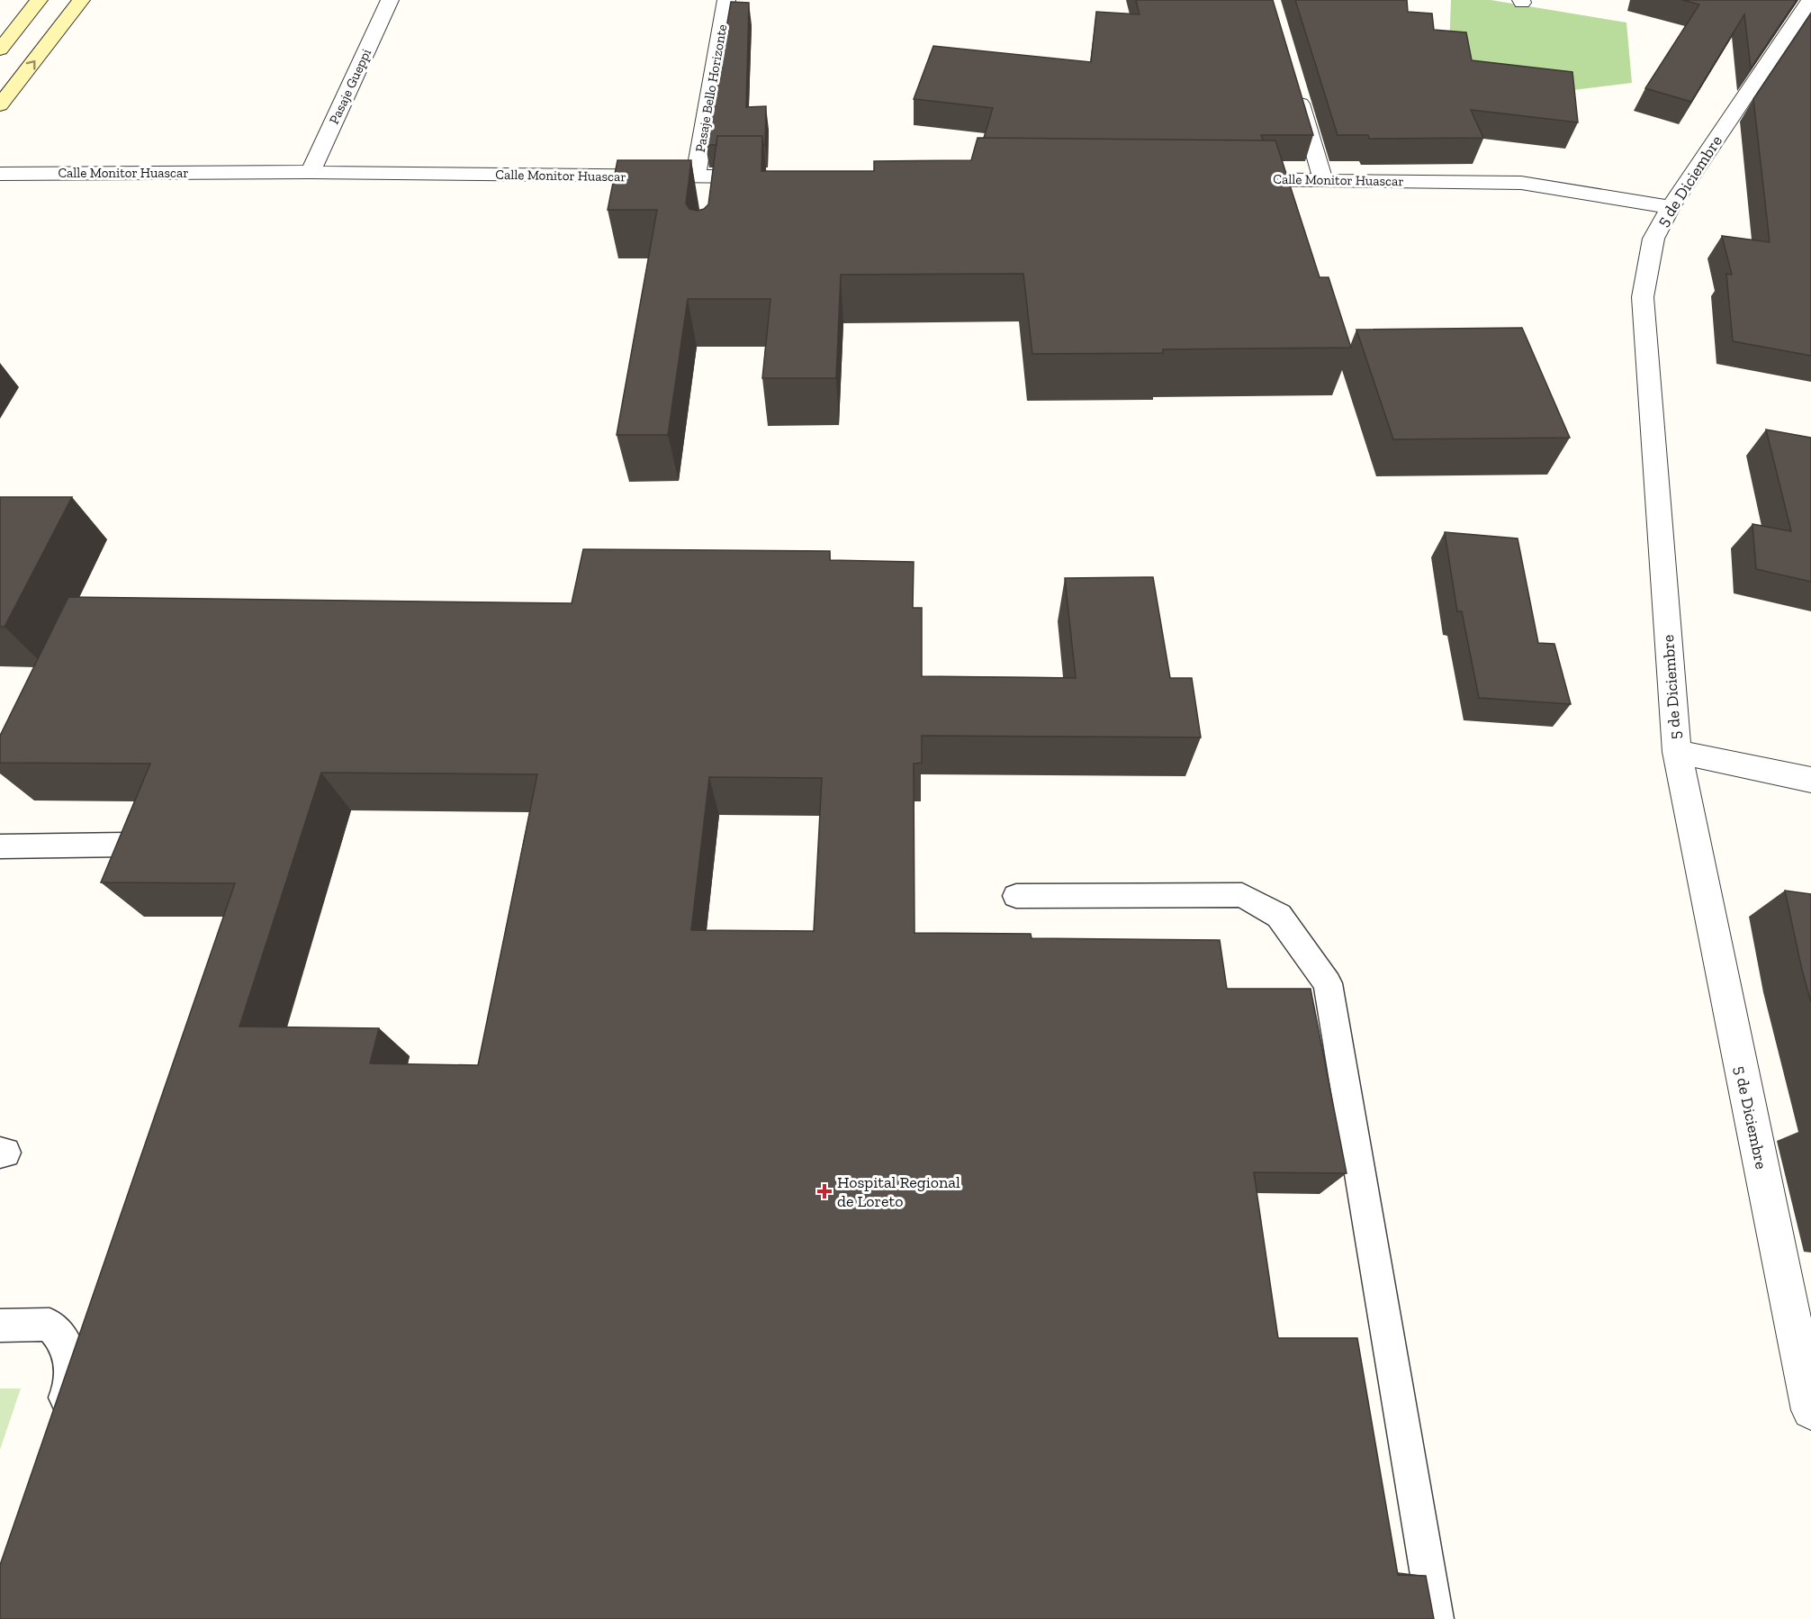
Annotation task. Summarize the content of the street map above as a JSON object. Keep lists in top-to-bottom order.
{
  "streets": {
    "street": [
      "Pasaje Gueppi",
      "Pasaje Bello Horizonte",
      "Calle Monitor Huascar",
      "5 de Diciembre"
    ]
  },
  "crossings": [
    ["Pasaje Gueppi", "Calle Monitor Huascar"],
    ["Pasaje Bello Horizonte", "Calle Monitor Huascar"],
    ["Calle Monitor Huascar", "5 de Diciembre"]
  ],
  "places": {
    "health": ["Hospital Regional de Loreto"]
  }
}
